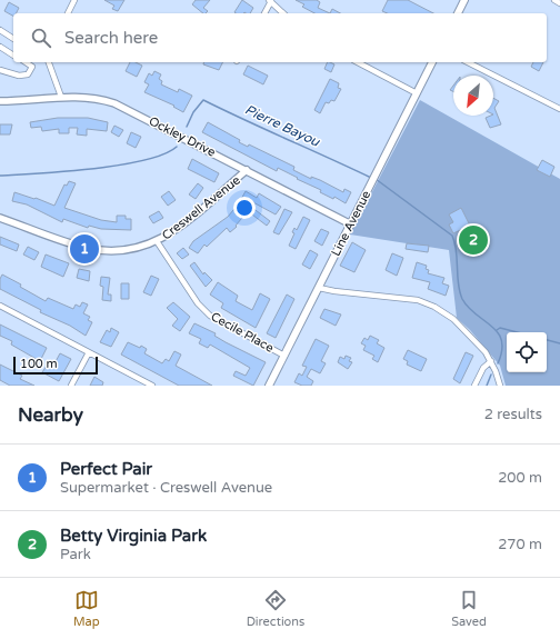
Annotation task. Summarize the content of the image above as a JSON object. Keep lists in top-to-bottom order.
{
  "streets": {
    "main road": ["Line Avenue"],
    "street": ["Ockley Drive", "Creswell Avenue", "Cecile Place"]
  },
  "crossings": [
    ["Ockley Drive", "Creswell Avenue"],
    ["Ockley Drive", "Line Avenue"],
    ["Creswell Avenue", "Cecile Place"],
    ["Line Avenue", "Cecile Place"]
  ],
  "water": ["Pierre Bayou"],
  "scale_bar": "100 m",
  "north": "bottom left",
  "page": {
    "search": "Search here",
    "pins": ["2", "1"],
    "scale": "100 m",
    "heading": ["Nearby", "2 results"],
    "list": [
      {
        "mark": "1",
        "name": "Perfect Pair",
        "note": "Supermarket · Creswell Avenue",
        "value": "200 m"
      },
      {
        "mark": "2",
        "name": "Betty Virginia Park",
        "note": "Park",
        "value": "270 m"
      }
    ],
    "nav": ["Map", "Directions", "Saved"]
  }
}
